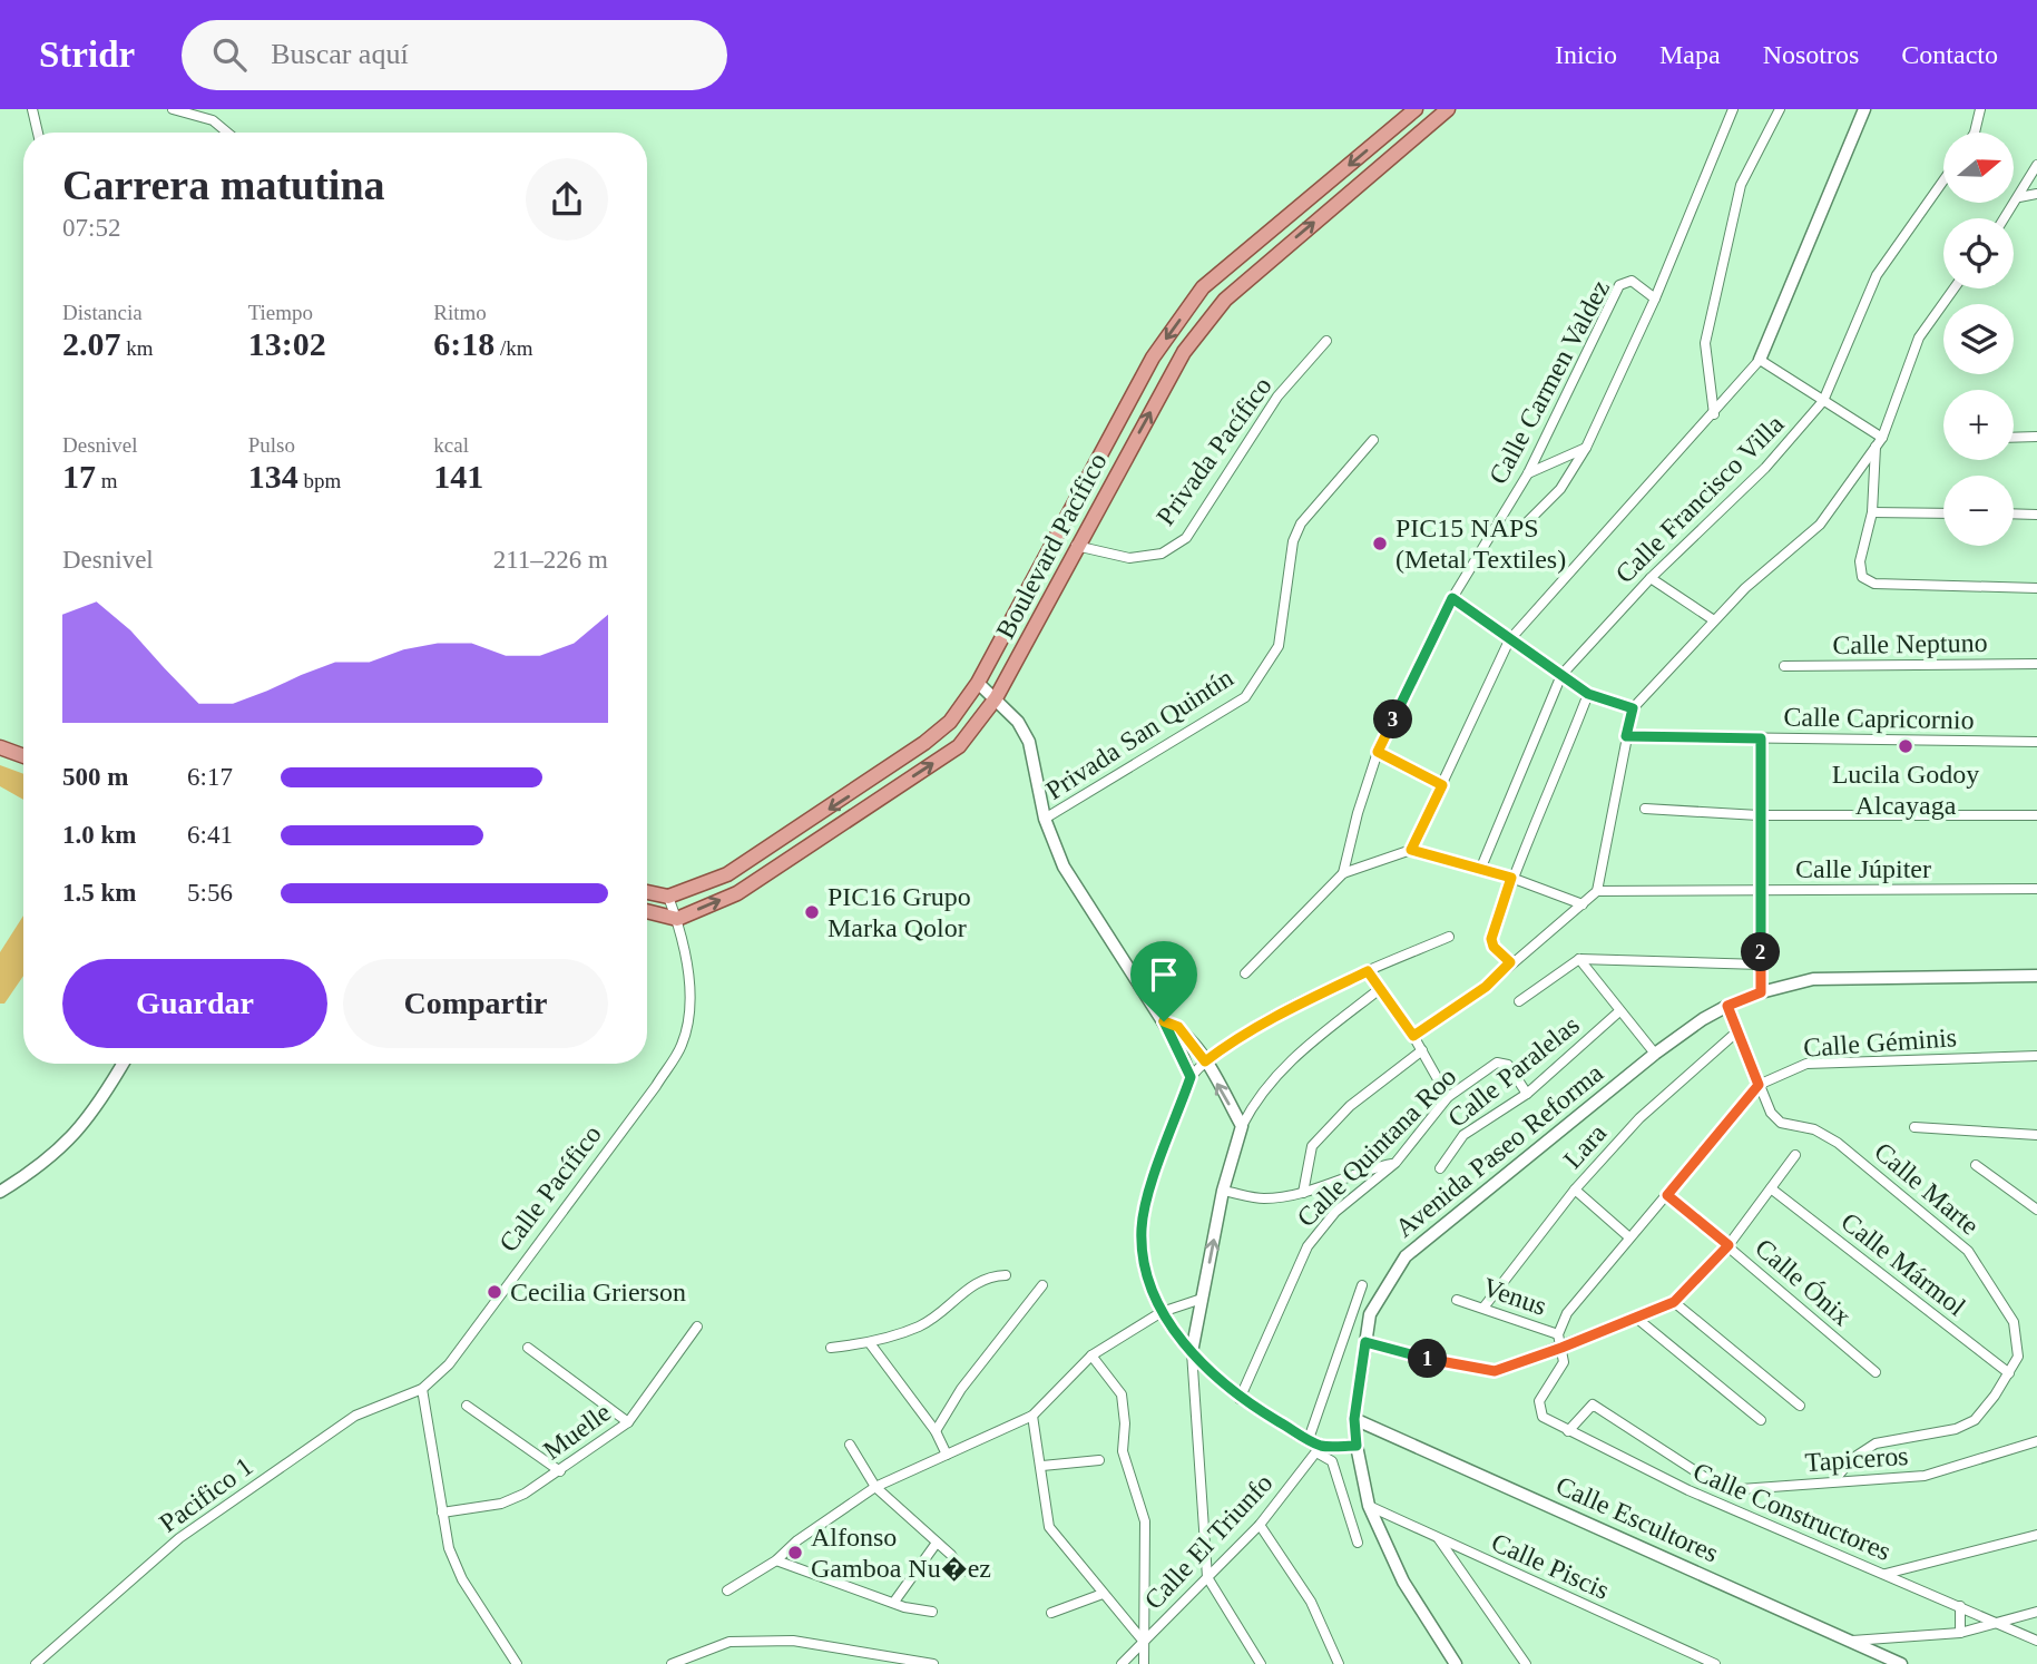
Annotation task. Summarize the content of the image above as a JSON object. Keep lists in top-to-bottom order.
{
  "streets": {
    "main road": ["Boulevard Pacífico", "Avenida Paseo Reforma", "Calle Escultores"],
    "street": [
      "Calle Carmen Valdez",
      "Privada Pacífico",
      "Calle Francisco Villa",
      "Calle Neptuno",
      "Calle Capricornio",
      "Privada San Quintín",
      "Calle Júpiter",
      "Calle Géminis",
      "Calle Paralelas",
      "Lara",
      "Calle Quintana Roo",
      "Calle Pacífico",
      "Calle Marte",
      "Calle Mármol",
      "Calle Ónix",
      "Venus",
      "Muelle",
      "Tapiceros",
      "Pacifico 1",
      "Calle Constructores",
      "Calle El Triunfo",
      "Calle Piscis"
    ]
  },
  "crossings": [
    ["Privada Pacífico", "Boulevard Pacífico"],
    ["Boulevard Pacífico", "Calle Pacífico"],
    ["Calle Géminis", "Calle Marte"],
    ["Calle Géminis", "Calle Ónix"],
    ["Calle Géminis", "Venus"],
    ["Calle Paralelas", "Calle Quintana Roo"],
    ["Lara", "Calle Marte"],
    ["Lara", "Venus"],
    ["Avenida Paseo Reforma", "Calle Marte"],
    ["Avenida Paseo Reforma", "Calle Escultores"],
    ["Avenida Paseo Reforma", "Calle Piscis"],
    ["Calle Pacífico", "Pacifico 1"],
    ["Calle Marte", "Calle Mármol"],
    ["Calle Marte", "Tapiceros"],
    ["Tapiceros", "Calle Constructores"]
  ],
  "places": [
    "PIC15 NAPS (Metal Textiles)",
    "Lucila Godoy Alcayaga",
    "PIC16 Grupo Marka Qolor",
    "Cecilia Grierson",
    "Alfonso Gamboa Nu�ez"
  ],
  "north": "right",
  "page": {
    "header": "Stridr",
    "search": "Buscar aquí",
    "nav": [
      "Inicio",
      "Mapa",
      "Nosotros",
      "Contacto"
    ],
    "map_buttons": ["+", "−"],
    "heading": ["Carrera matutina", "07:52"],
    "stats": [
      ["Distancia", "2.07 km"],
      ["Tiempo", "13:02"],
      ["Ritmo", "6:18 /km"],
      ["Desnivel", "17 m"],
      ["Pulso", "134 bpm"],
      ["kcal", "141"]
    ],
    "chart": ["Desnivel", "211–226 m"],
    "pins": ["3", "2", "1"],
    "list": [
      {
        "name": "500 m",
        "note": "6:17"
      },
      {
        "name": "1.0 km",
        "note": "6:41"
      },
      {
        "name": "1.5 km",
        "note": "5:56"
      }
    ],
    "buttons": ["Guardar", "Compartir"]
  }
}
